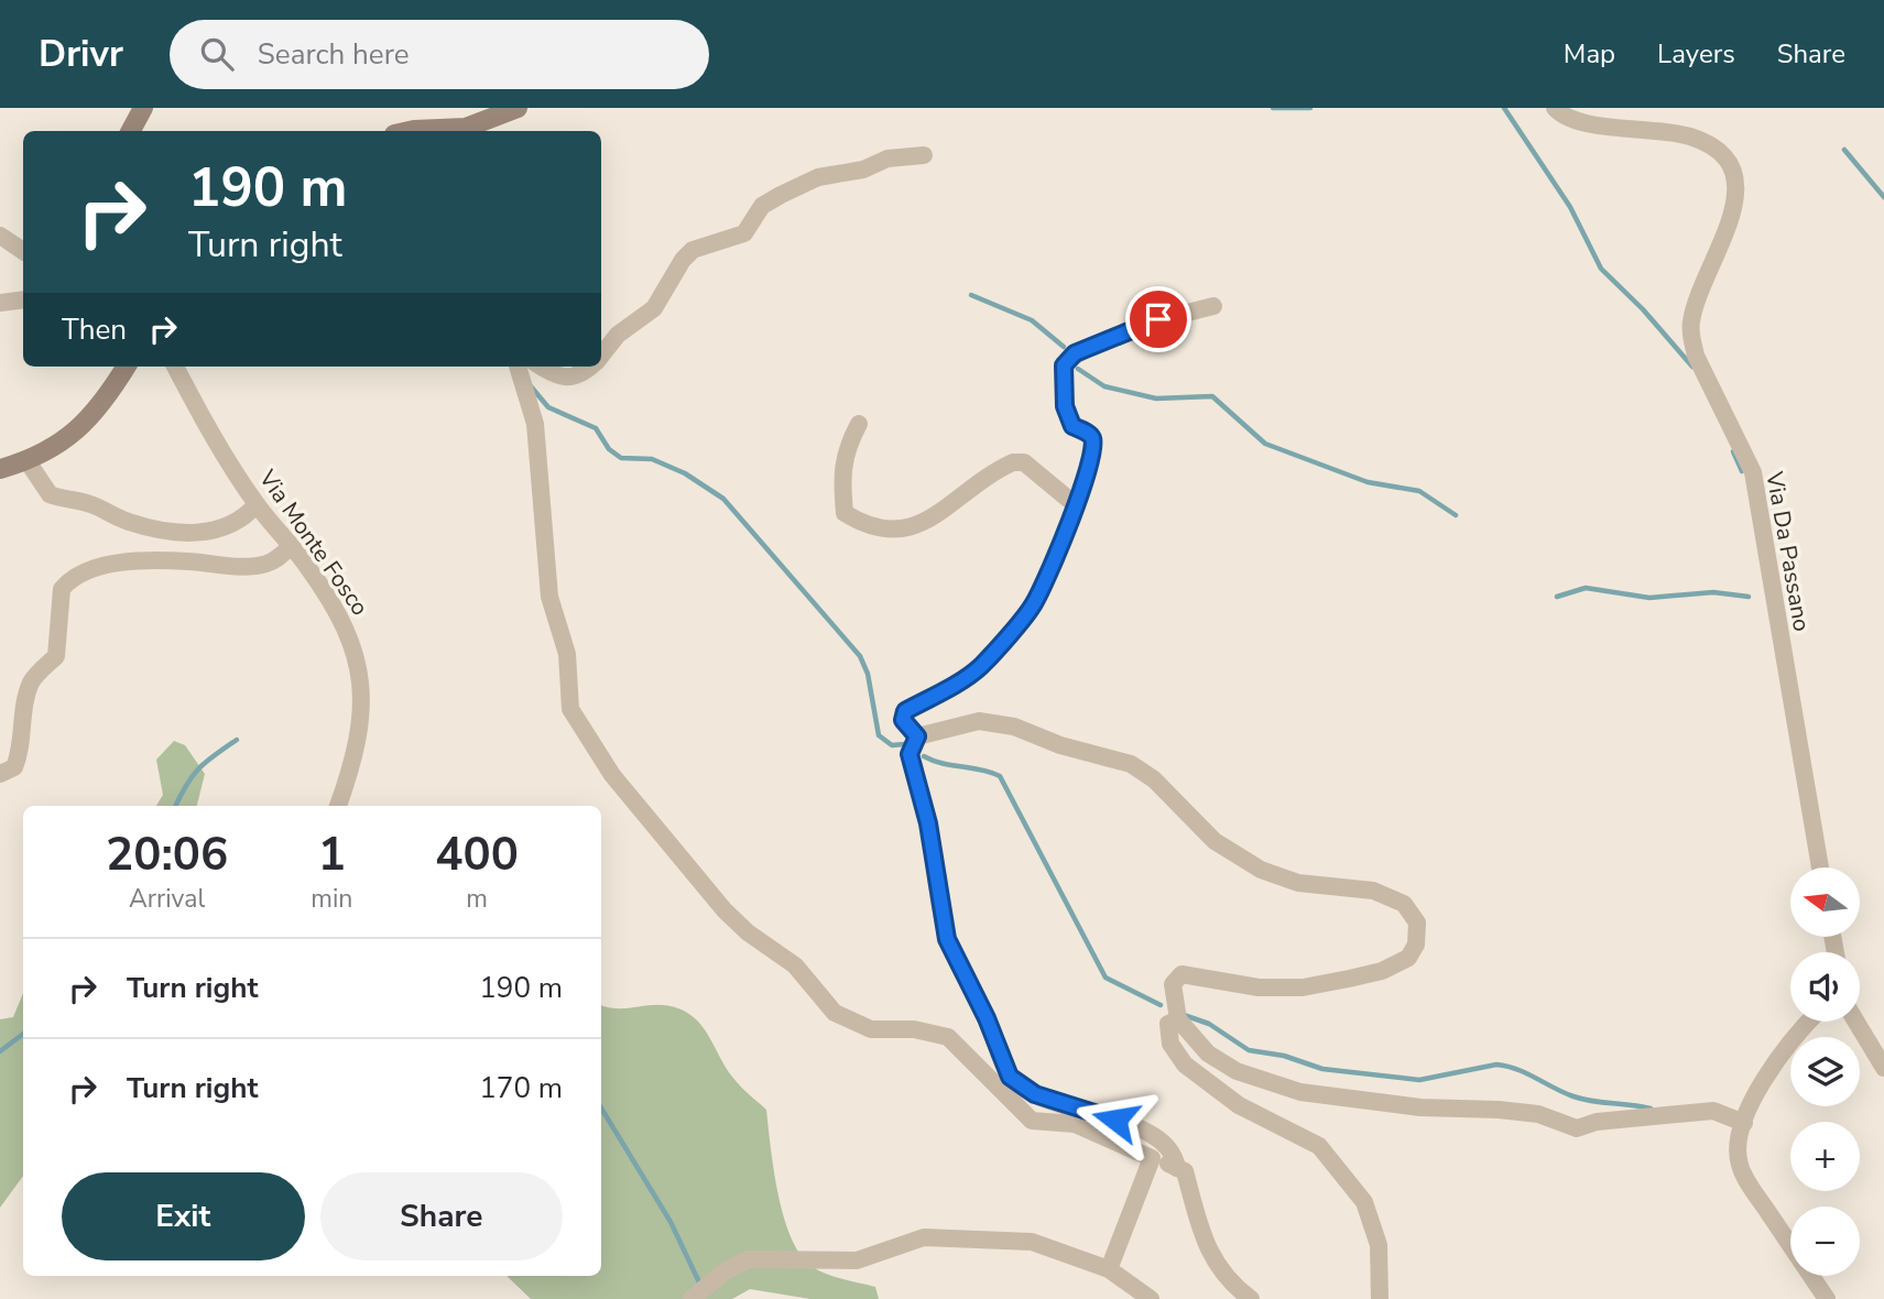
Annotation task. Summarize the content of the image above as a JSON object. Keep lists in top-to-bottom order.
{
  "streets": {
    "street": ["Via Monte Fosco", "Via Da Passano"]
  },
  "north": "left",
  "page": {
    "header": "Drivr",
    "search": "Search here",
    "nav": ["Map", "Layers", "Share"],
    "turn": ["190 m", "Turn right"],
    "then": "Then",
    "eta": [
      "20:06",
      "Arrival",
      "1",
      "min",
      "400",
      "m"
    ],
    "map_buttons": ["+", "−"],
    "list": [
      {
        "name": "Turn right",
        "value": "190 m"
      },
      {
        "name": "Turn right",
        "value": "170 m"
      }
    ],
    "buttons": ["Exit", "Share"]
  }
}
